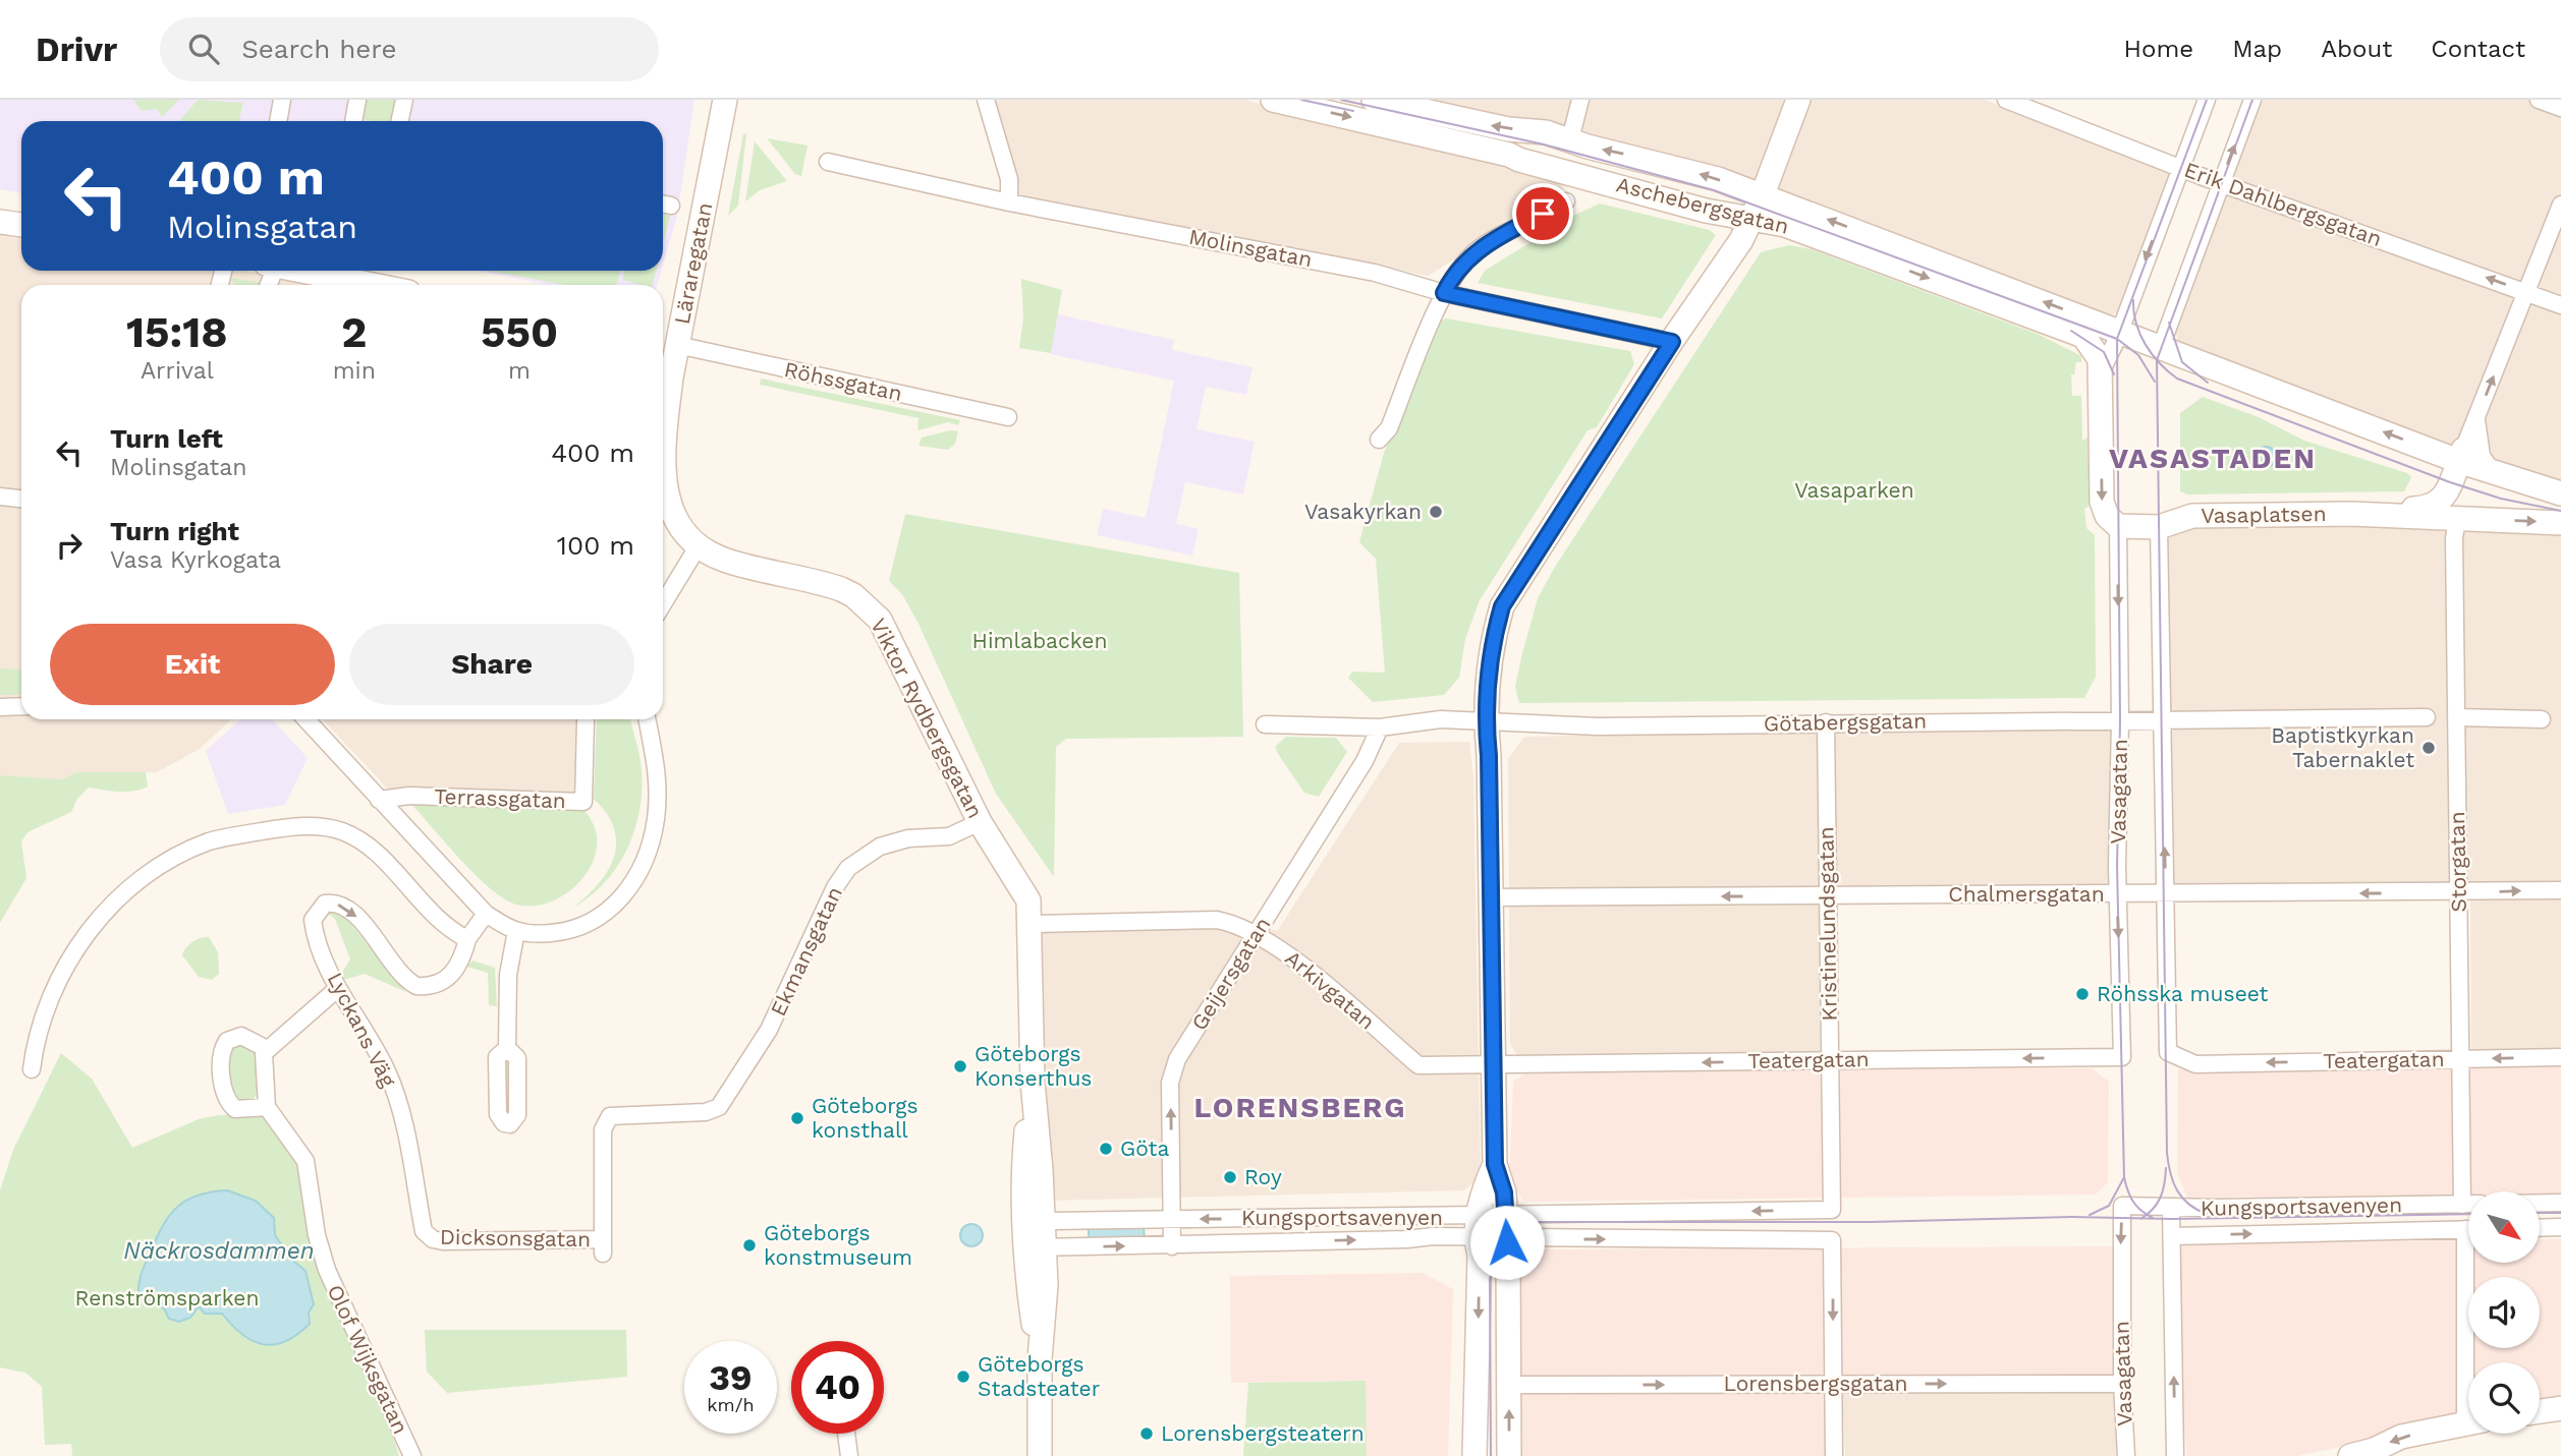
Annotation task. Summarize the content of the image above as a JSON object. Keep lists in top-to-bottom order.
{
  "streets": {
    "street": [
      "Erik Dahlbergsgatan",
      "Aschebergsgatan",
      "Molinsgatan",
      "Läraregatan",
      "Röhssgatan",
      "Vasaplatsen",
      "Viktor Rydbergsgatan",
      "Götabergsgatan",
      "Vasagatan",
      "Terrassgatan",
      "Storgatan",
      "Chalmersgatan",
      "Kristinelundsgatan",
      "Ekmansgatan",
      "Geijersgatan",
      "Arkivgatan",
      "Lyckans Väg",
      "Teatergatan",
      "Kungsportsavenyen",
      "Dicksonsgatan",
      "Olof Wijksgatan",
      "Lorensbergsgatan"
    ]
  },
  "crossings": [
    ["Läraregatan", "Röhssgatan"],
    ["Läraregatan", "Viktor Rydbergsgatan"],
    ["Vasaplatsen", "Vasagatan"],
    ["Vasaplatsen", "Storgatan"],
    ["Viktor Rydbergsgatan", "Ekmansgatan"],
    ["Viktor Rydbergsgatan", "Arkivgatan"],
    ["Viktor Rydbergsgatan", "Kungsportsavenyen"],
    ["Götabergsgatan", "Vasagatan"],
    ["Götabergsgatan", "Kristinelundsgatan"],
    ["Götabergsgatan", "Geijersgatan"],
    ["Vasagatan", "Chalmersgatan"],
    ["Vasagatan", "Teatergatan"],
    ["Vasagatan", "Kungsportsavenyen"],
    ["Vasagatan", "Lorensbergsgatan"],
    ["Storgatan", "Chalmersgatan"],
    ["Storgatan", "Teatergatan"],
    ["Storgatan", "Kungsportsavenyen"],
    ["Chalmersgatan", "Kristinelundsgatan"],
    ["Kristinelundsgatan", "Teatergatan"],
    ["Kristinelundsgatan", "Kungsportsavenyen"],
    ["Ekmansgatan", "Dicksonsgatan"],
    ["Geijersgatan", "Arkivgatan"],
    ["Geijersgatan", "Kungsportsavenyen"],
    ["Arkivgatan", "Teatergatan"],
    ["Lyckans Väg", "Dicksonsgatan"],
    ["Kungsportsavenyen", "Lorensbergsgatan"]
  ],
  "one_way": [
    "Erik Dahlbergsgatan",
    "Geijersgatan",
    "Teatergatan",
    "Lorensbergsgatan"
  ],
  "districts": ["VASASTADEN", "LORENSBERG"],
  "water": ["Näckrosdammen"],
  "parks": ["Vasaparken", "Himlabacken", "Renströmsparken"],
  "places": [
    "Vasakyrkan",
    "Baptistkyrkan Tabernaklet",
    "Röhsska museet",
    "Göteborgs Konserthus",
    "Göteborgs konsthall",
    "Göta",
    "Roy",
    "Göteborgs konstmuseum",
    "Göteborgs Stadsteater",
    "Lorensbergsteatern"
  ],
  "north": "bottom right",
  "page": {
    "header": "Drivr",
    "search": "Search here",
    "nav": [
      "Home",
      "Map",
      "About",
      "Contact"
    ],
    "turn": ["400 m", "Molinsgatan"],
    "eta": [
      "15:18",
      "Arrival",
      "2",
      "min",
      "550",
      "m"
    ],
    "list": [
      {
        "name": "Turn left",
        "note": "Molinsgatan",
        "value": "400 m"
      },
      {
        "name": "Turn right",
        "note": "Vasa Kyrkogata",
        "value": "100 m"
      }
    ],
    "buttons": ["Exit", "Share"],
    "speed": "39 km/h",
    "limit": "40"
  }
}
